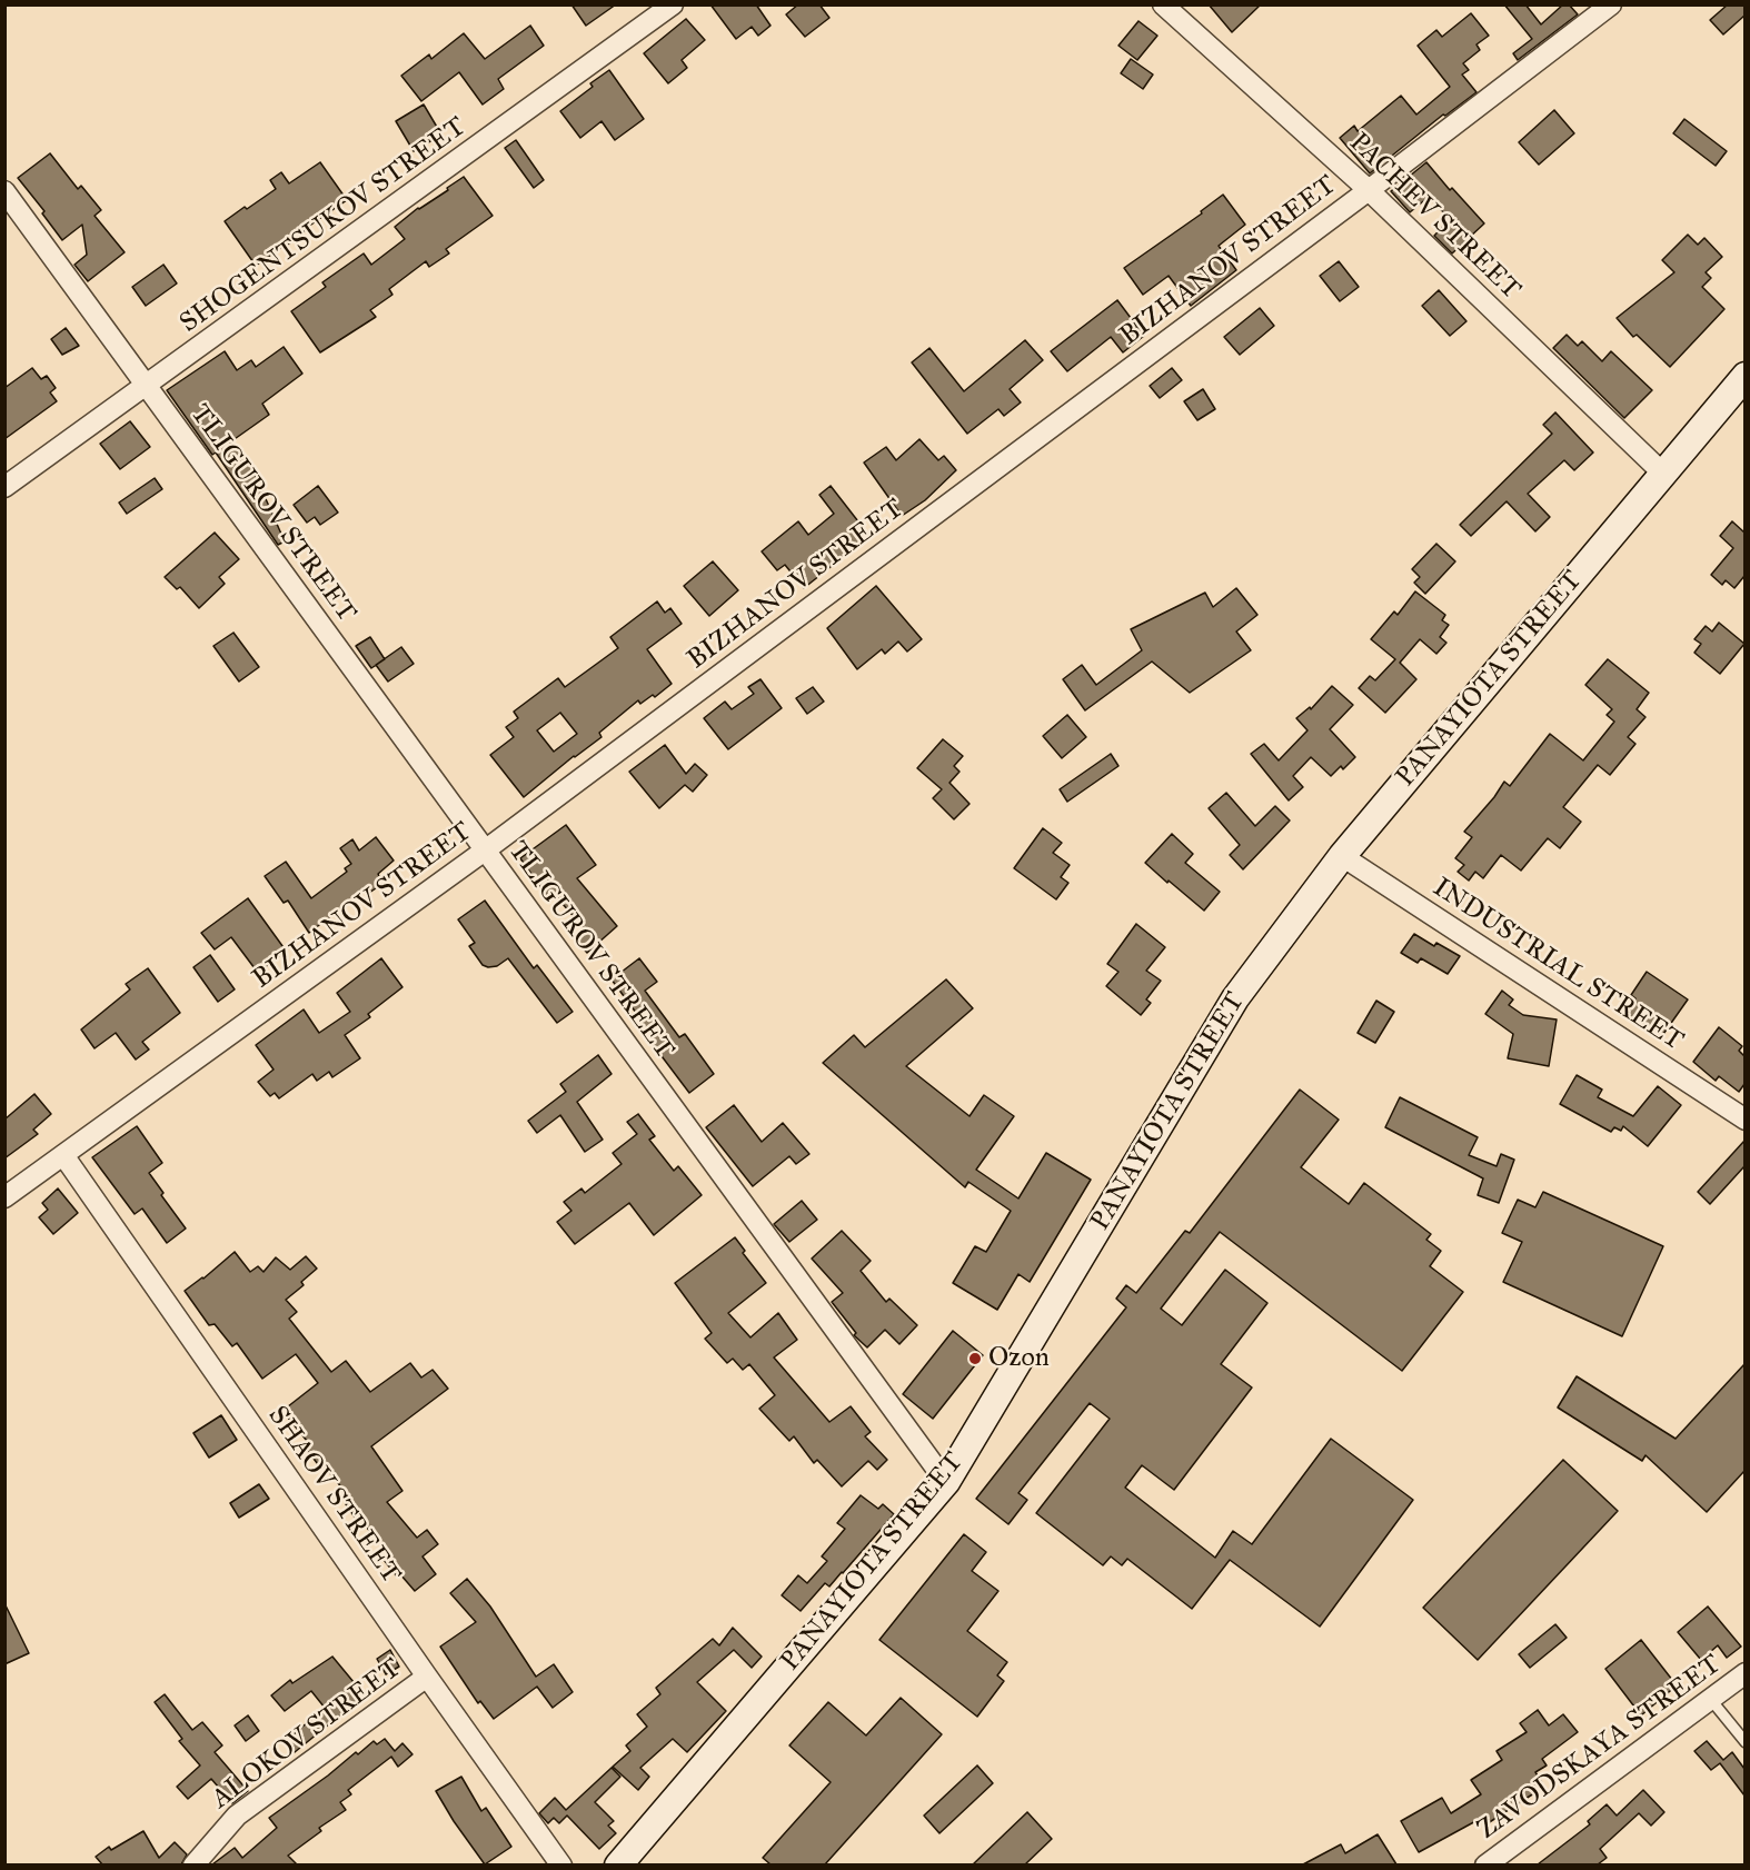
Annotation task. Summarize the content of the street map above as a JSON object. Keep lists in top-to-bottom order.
{
  "streets": {
    "street": [
      "PACHEV STREET",
      "SHOGENTSUKOV STREET",
      "BIZHANOV STREET",
      "TLIGUROV STREET",
      "PANAYIOTA STREET",
      "INDUSTRIAL STREET",
      "SHAOV STREET",
      "ALOKOV STREET",
      "ZAVODSKAYA STREET"
    ]
  },
  "crossings": [
    ["PACHEV STREET", "BIZHANOV STREET"],
    ["PACHEV STREET", "PANAYIOTA STREET"],
    ["SHOGENTSUKOV STREET", "TLIGUROV STREET"],
    ["BIZHANOV STREET", "TLIGUROV STREET"],
    ["BIZHANOV STREET", "SHAOV STREET"],
    ["TLIGUROV STREET", "PANAYIOTA STREET"],
    ["PANAYIOTA STREET", "INDUSTRIAL STREET"],
    ["SHAOV STREET", "ALOKOV STREET"]
  ],
  "places": ["Ozon"]
}
